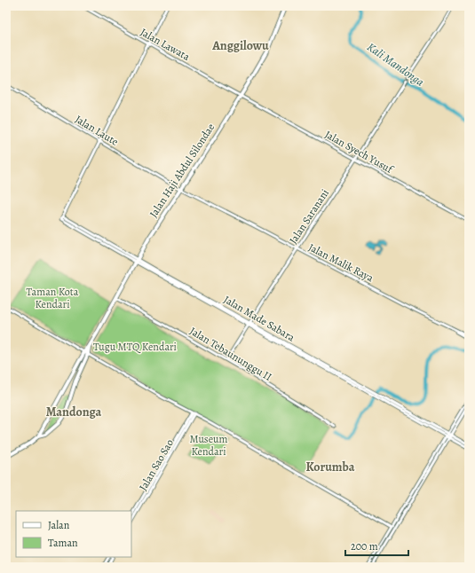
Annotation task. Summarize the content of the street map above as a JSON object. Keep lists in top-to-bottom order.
{
  "streets": {
    "highway": ["Jalan Haji Abdul Silondae"],
    "street": [
      "Jalan Lawata",
      "Jalan Laute",
      "Jalan Syech Yusuf",
      "Jalan Saranani",
      "Jalan Malik Raya",
      "Jalan Made Sabara",
      "Jalan Tebaununggu II",
      "Jalan Sao Sao"
    ]
  },
  "crossings": [
    ["Jalan Lawata", "Jalan Syech Yusuf"],
    ["Jalan Lawata", "Jalan Haji Abdul Silondae"],
    ["Jalan Laute", "Jalan Haji Abdul Silondae"],
    ["Jalan Laute", "Jalan Malik Raya"],
    ["Jalan Laute", "Jalan Made Sabara"],
    ["Jalan Syech Yusuf", "Jalan Haji Abdul Silondae"],
    ["Jalan Syech Yusuf", "Jalan Saranani"],
    ["Jalan Haji Abdul Silondae", "Jalan Malik Raya"],
    ["Jalan Haji Abdul Silondae", "Jalan Made Sabara"],
    ["Jalan Haji Abdul Silondae", "Jalan Tebaununggu II"],
    ["Jalan Saranani", "Jalan Malik Raya"],
    ["Jalan Saranani", "Jalan Made Sabara"],
    ["Jalan Saranani", "Jalan Tebaununggu II"]
  ],
  "districts": ["Anggilowu", "Mandonga", "Korumba"],
  "water": ["Kali Mandonga"],
  "parks": ["Taman Kota Kendari", "Tugu MTQ Kendari", "Museum Kendari"],
  "legend": ["Jalan", "Taman"],
  "scale_bar": "200 m"
}
